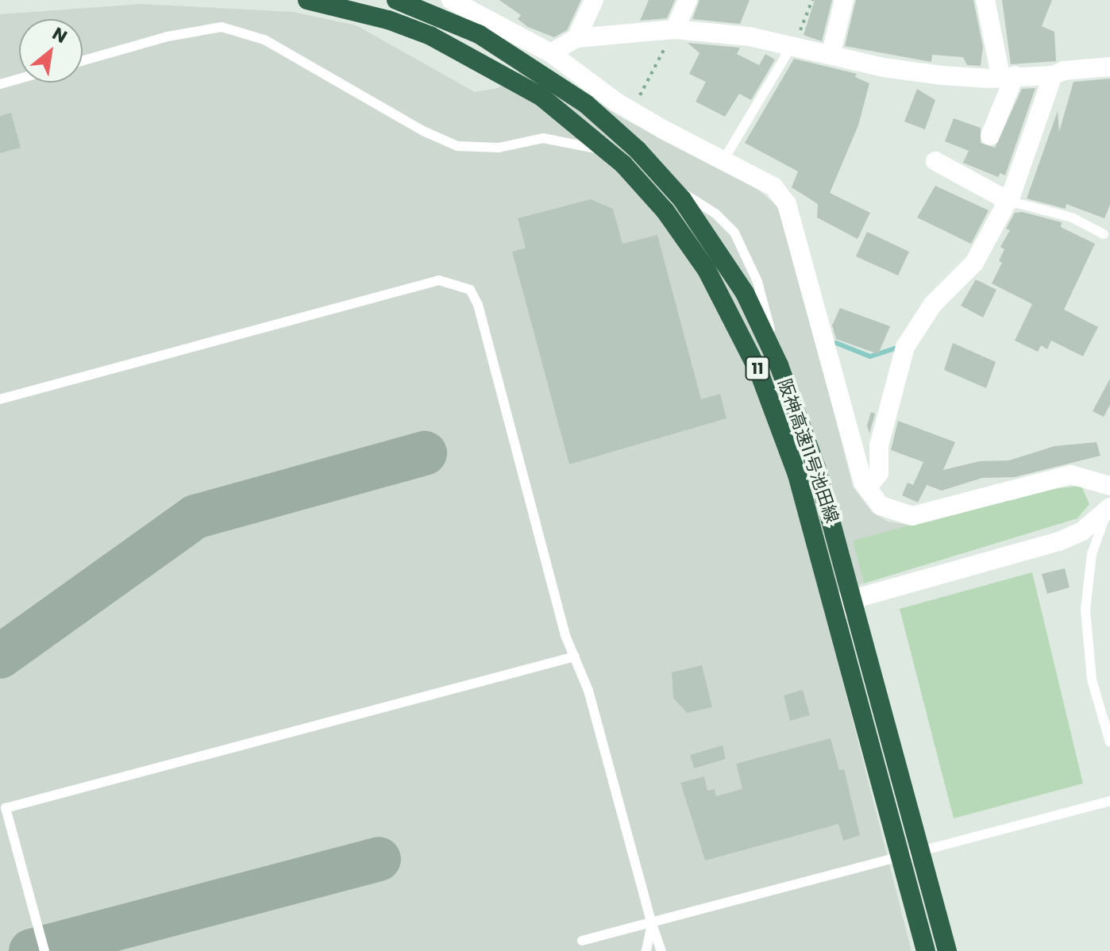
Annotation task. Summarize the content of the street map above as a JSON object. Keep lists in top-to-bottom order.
{
  "streets": {
    "highway": ["11", "阪神高速11号池田線"]
  },
  "north": "top right"
}
